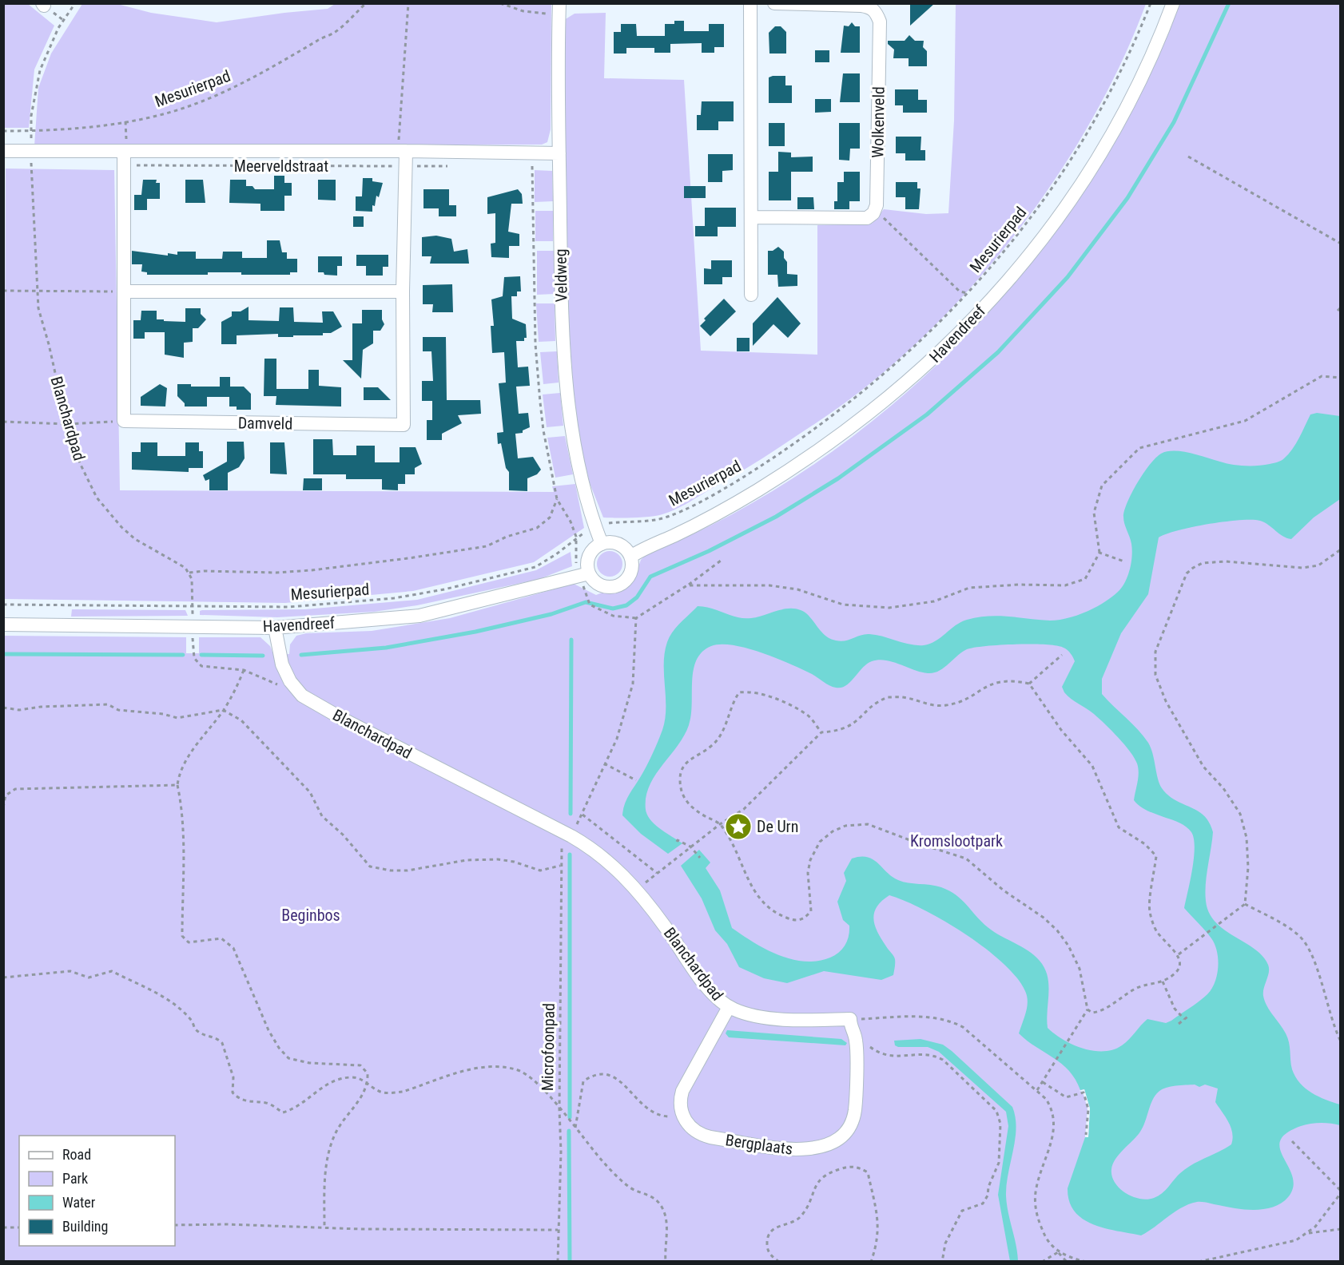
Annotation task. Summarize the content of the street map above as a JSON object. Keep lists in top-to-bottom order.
{
  "streets": {
    "street": [
      "Wolkenveld",
      "Meerveldstraat",
      "Veldweg",
      "Havendreef",
      "Blanchardpad",
      "Damveld",
      "Bergplaats"
    ],
    "path": ["Mesurierpad", "Microfoonpad"]
  },
  "crossings": [
    ["Mesurierpad", "Veldweg"],
    ["Mesurierpad", "Blanchardpad"],
    ["Meerveldstraat", "Veldweg"],
    ["Meerveldstraat", "Blanchardpad"],
    ["Meerveldstraat", "Damveld"],
    ["Veldweg", "Havendreef"],
    ["Havendreef", "Blanchardpad"],
    ["Blanchardpad", "Microfoonpad"],
    ["Blanchardpad", "Bergplaats"]
  ],
  "parks": ["Kromslootpark", "Beginbos"],
  "places": {
    "place": ["De Urn"]
  },
  "legend": [
    "Road",
    "Park",
    "Water",
    "Building"
  ]
}
